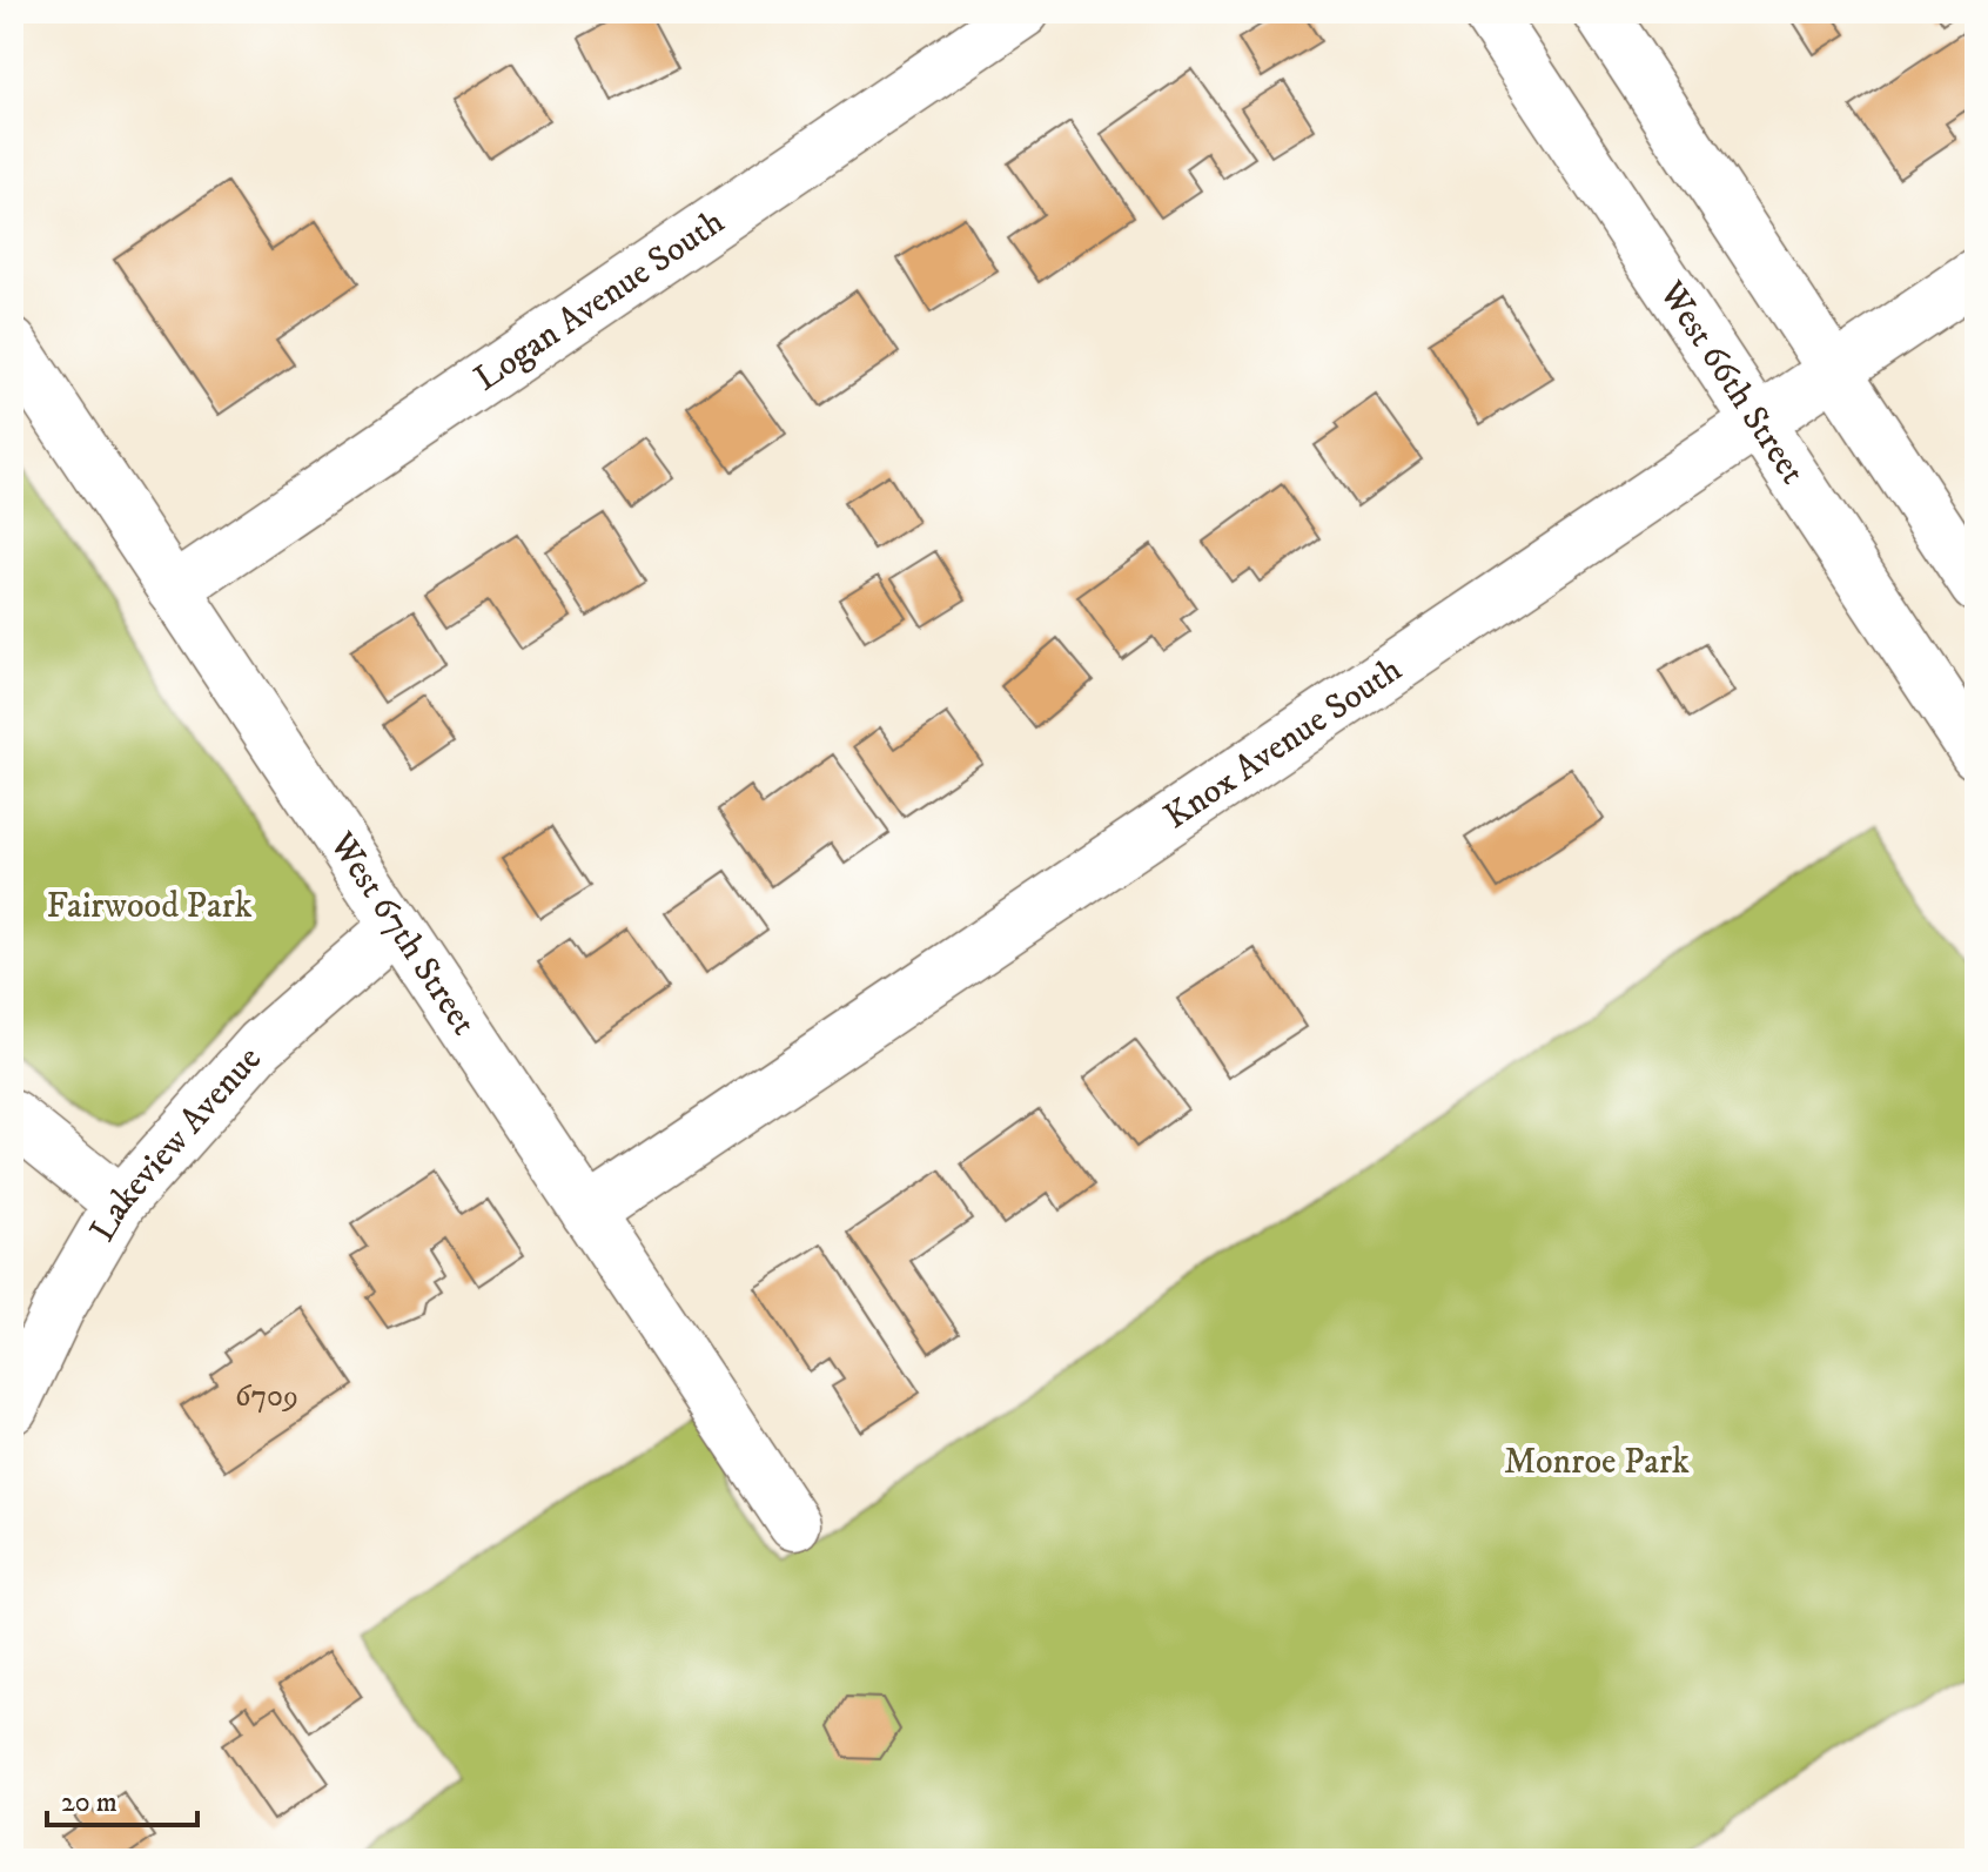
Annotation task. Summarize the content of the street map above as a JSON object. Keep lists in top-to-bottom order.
{
  "streets": {
    "street": [
      "Logan Avenue South",
      "West 66th Street",
      "Knox Avenue South",
      "West 67th Street",
      "Lakeview Avenue"
    ]
  },
  "crossings": [
    ["Logan Avenue South", "West 67th Street"],
    ["West 66th Street", "Knox Avenue South"],
    ["Knox Avenue South", "West 67th Street"],
    ["West 67th Street", "Lakeview Avenue"]
  ],
  "parks": ["Fairwood Park", "Monroe Park"],
  "house_numbers": ["6709"],
  "scale_bar": "20 m"
}
